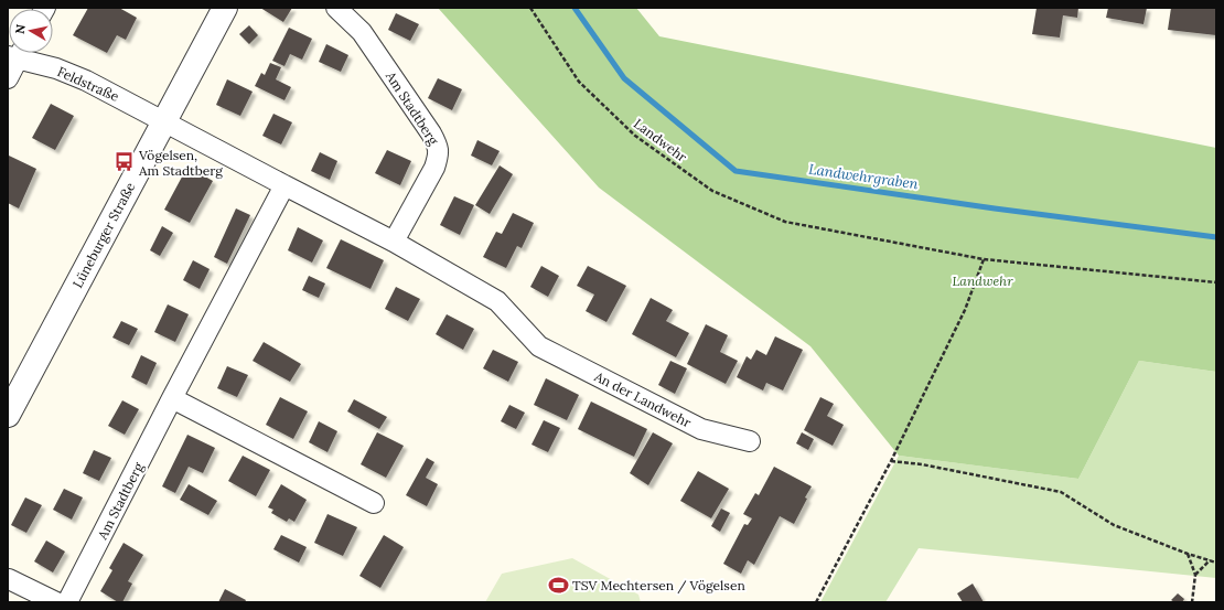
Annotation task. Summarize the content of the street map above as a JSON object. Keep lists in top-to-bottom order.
{
  "streets": {
    "street": [
      "Feldstraße",
      "Am Stadtberg",
      "Lüneburger Straße",
      "An der Landwehr"
    ],
    "path": ["Landwehr"]
  },
  "crossings": [
    ["Feldstraße", "Lüneburger Straße"],
    ["Am Stadtberg", "An der Landwehr"]
  ],
  "water": ["Landwehrgraben"],
  "parks": ["Landwehr"],
  "places": {
    "bus stop": ["Vögelsen, Am Stadtberg"],
    "sports": ["TSV Mechtersen / Vögelsen"]
  },
  "north": "left"
}
